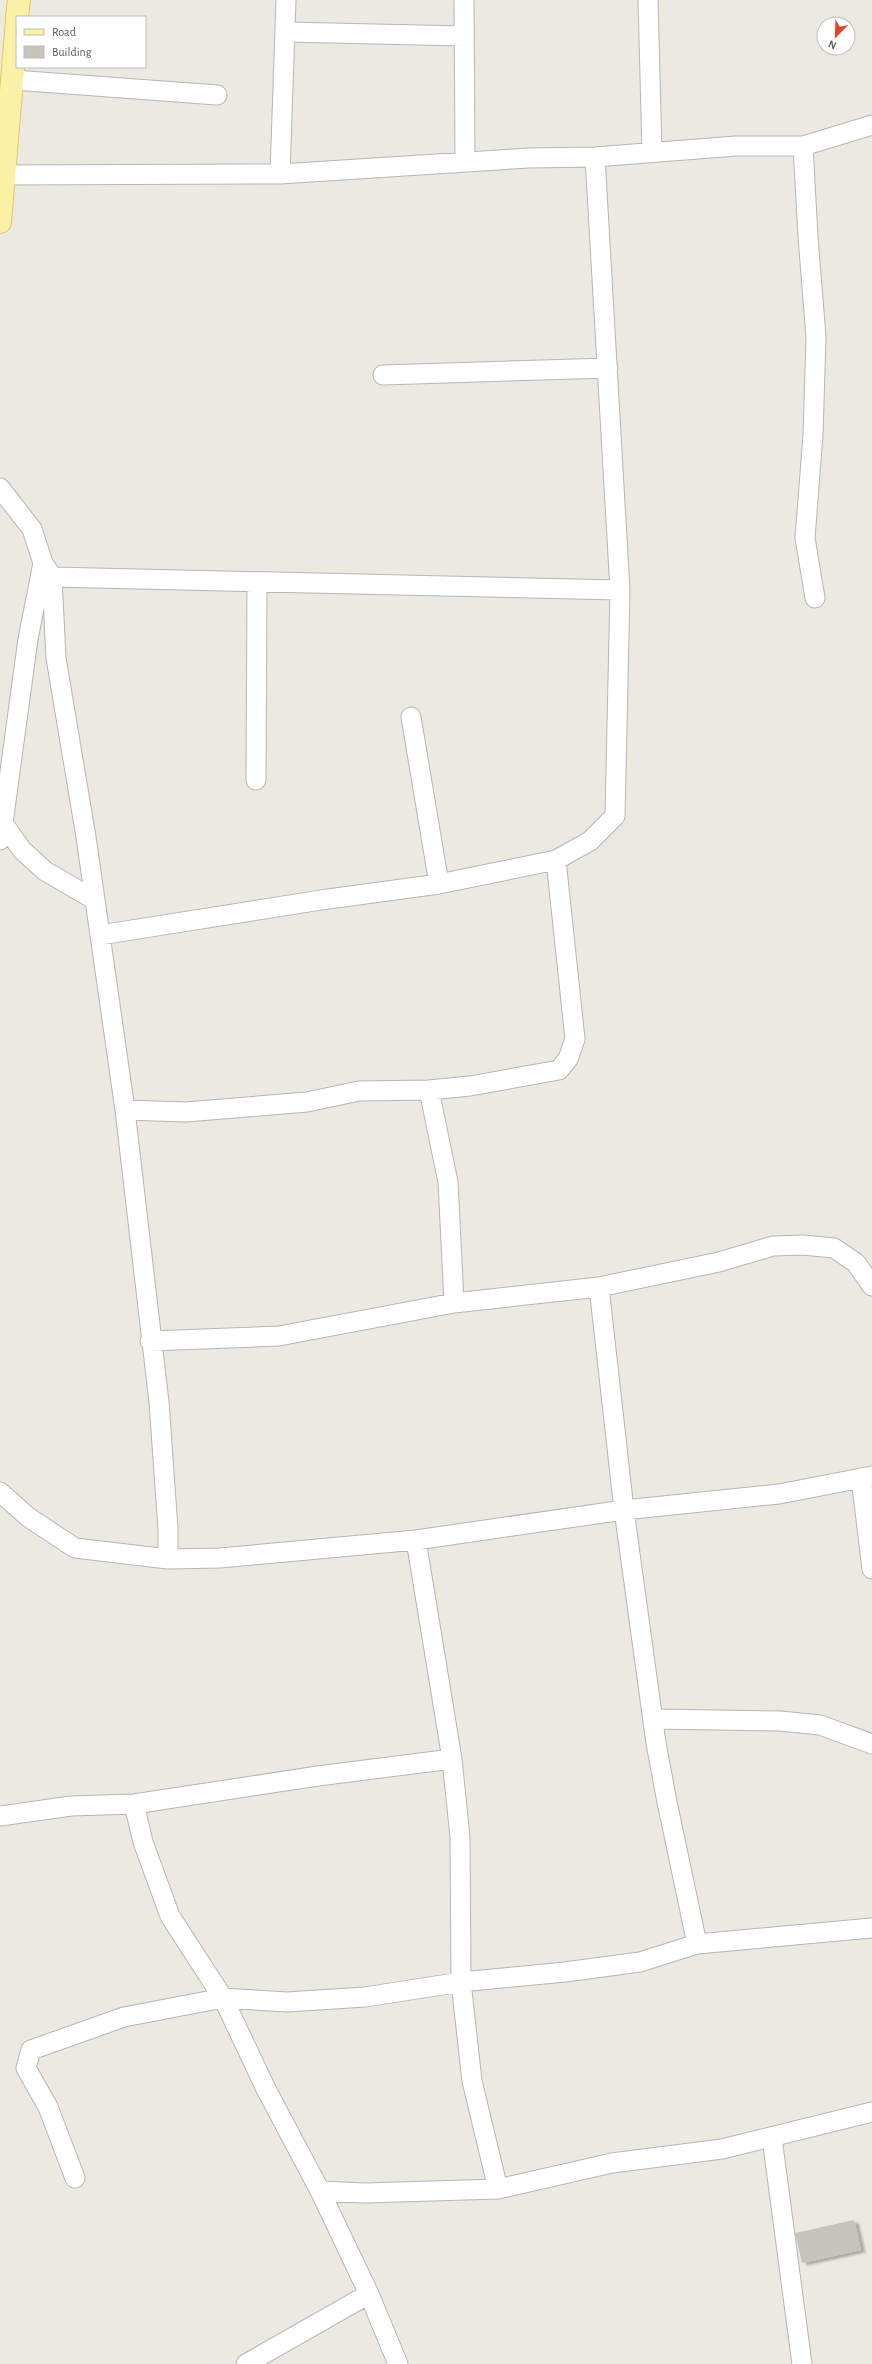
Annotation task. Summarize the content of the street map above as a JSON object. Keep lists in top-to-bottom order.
{
  "legend": ["Road", "Building"],
  "north": "bottom left"
}
